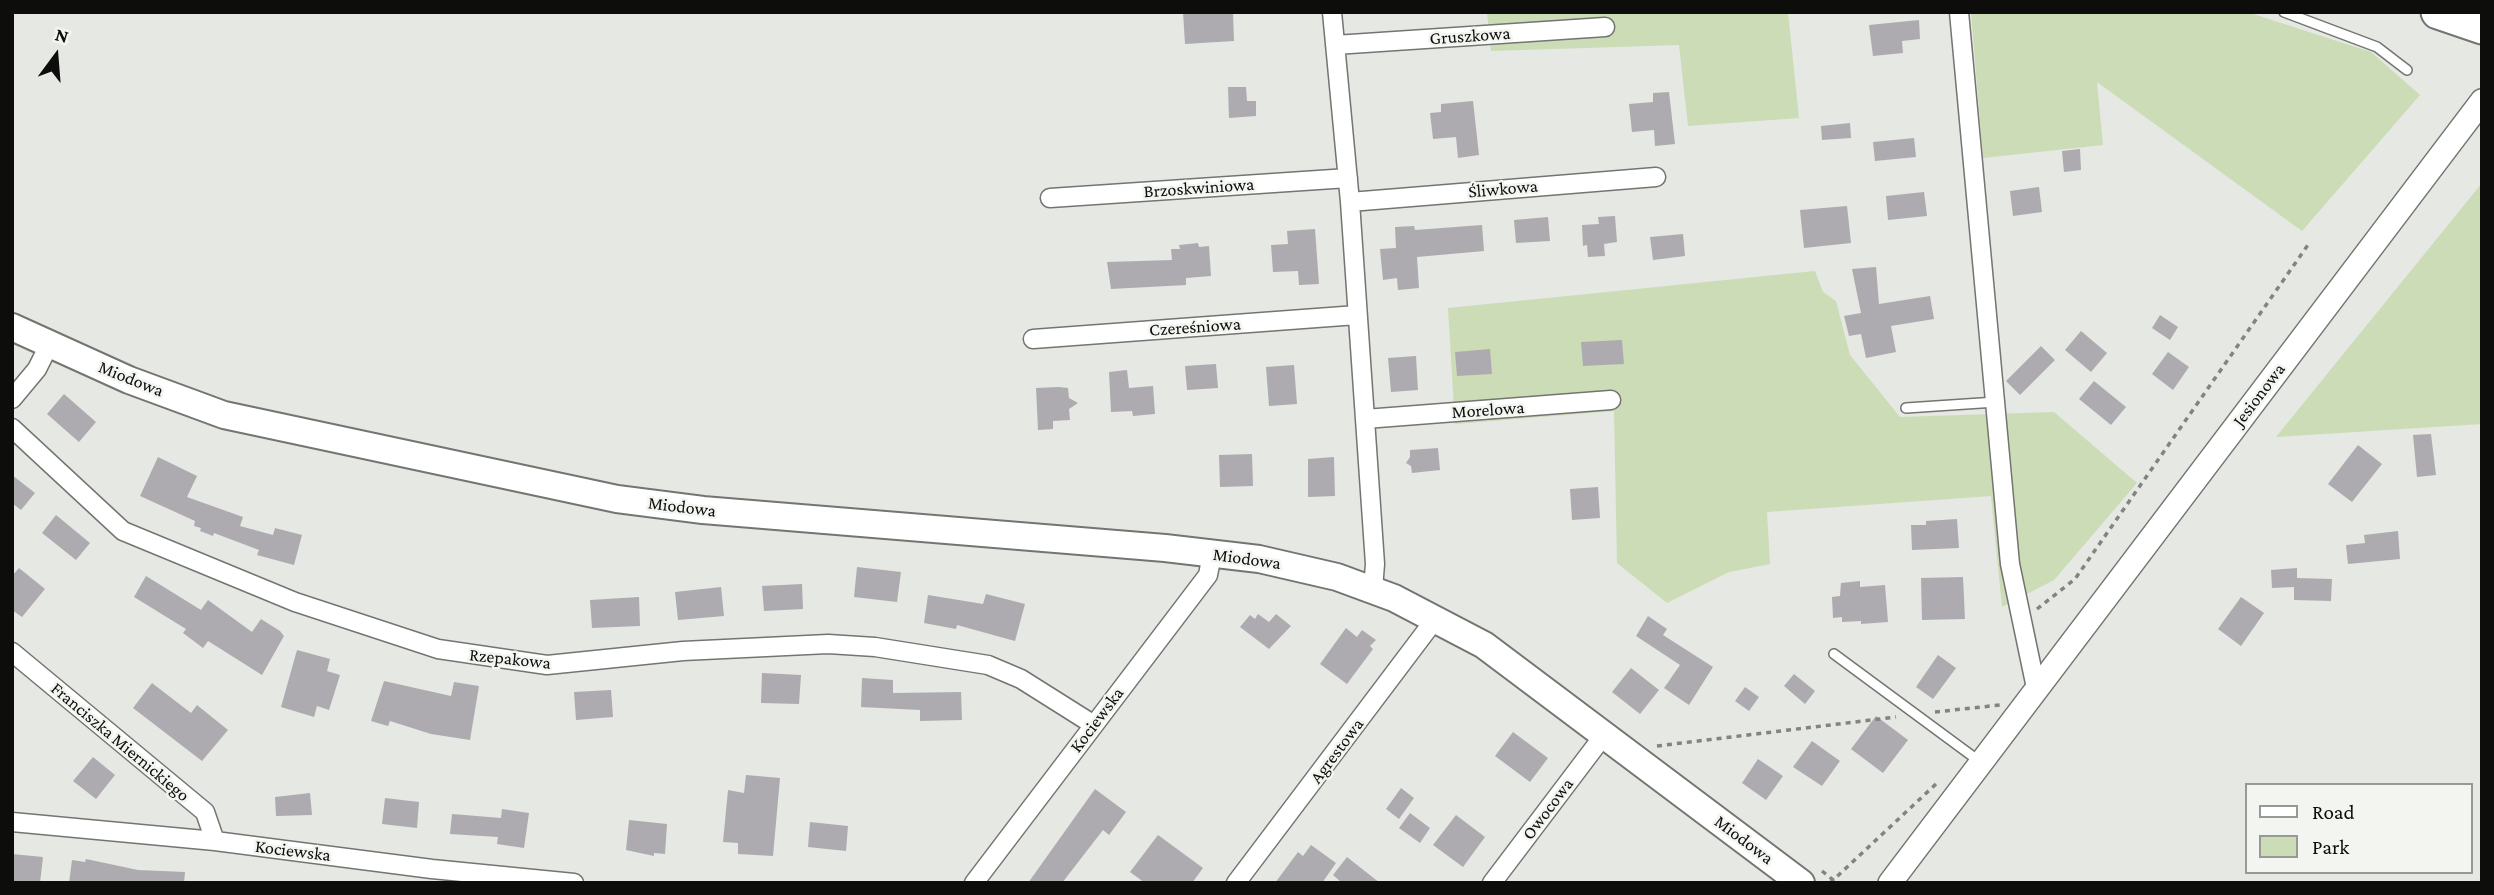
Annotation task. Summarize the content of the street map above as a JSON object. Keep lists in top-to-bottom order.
{
  "streets": {
    "main road": ["Miodowa"],
    "street": [
      "Gruszkowa",
      "Brzoskwiniowa",
      "Śliwkowa",
      "Czereśniowa",
      "Jesionowa",
      "Morelowa",
      "Rzepakowa",
      "Kociewska",
      "Franciszka Miernickiego",
      "Agrestowa",
      "Owocowa"
    ]
  },
  "crossings": [
    ["Miodowa", "Kociewska"],
    ["Miodowa", "Agrestowa"],
    ["Miodowa", "Owocowa"],
    ["Rzepakowa", "Kociewska"],
    ["Kociewska", "Franciszka Miernickiego"]
  ],
  "legend": ["Road", "Park"],
  "north": "top"
}
